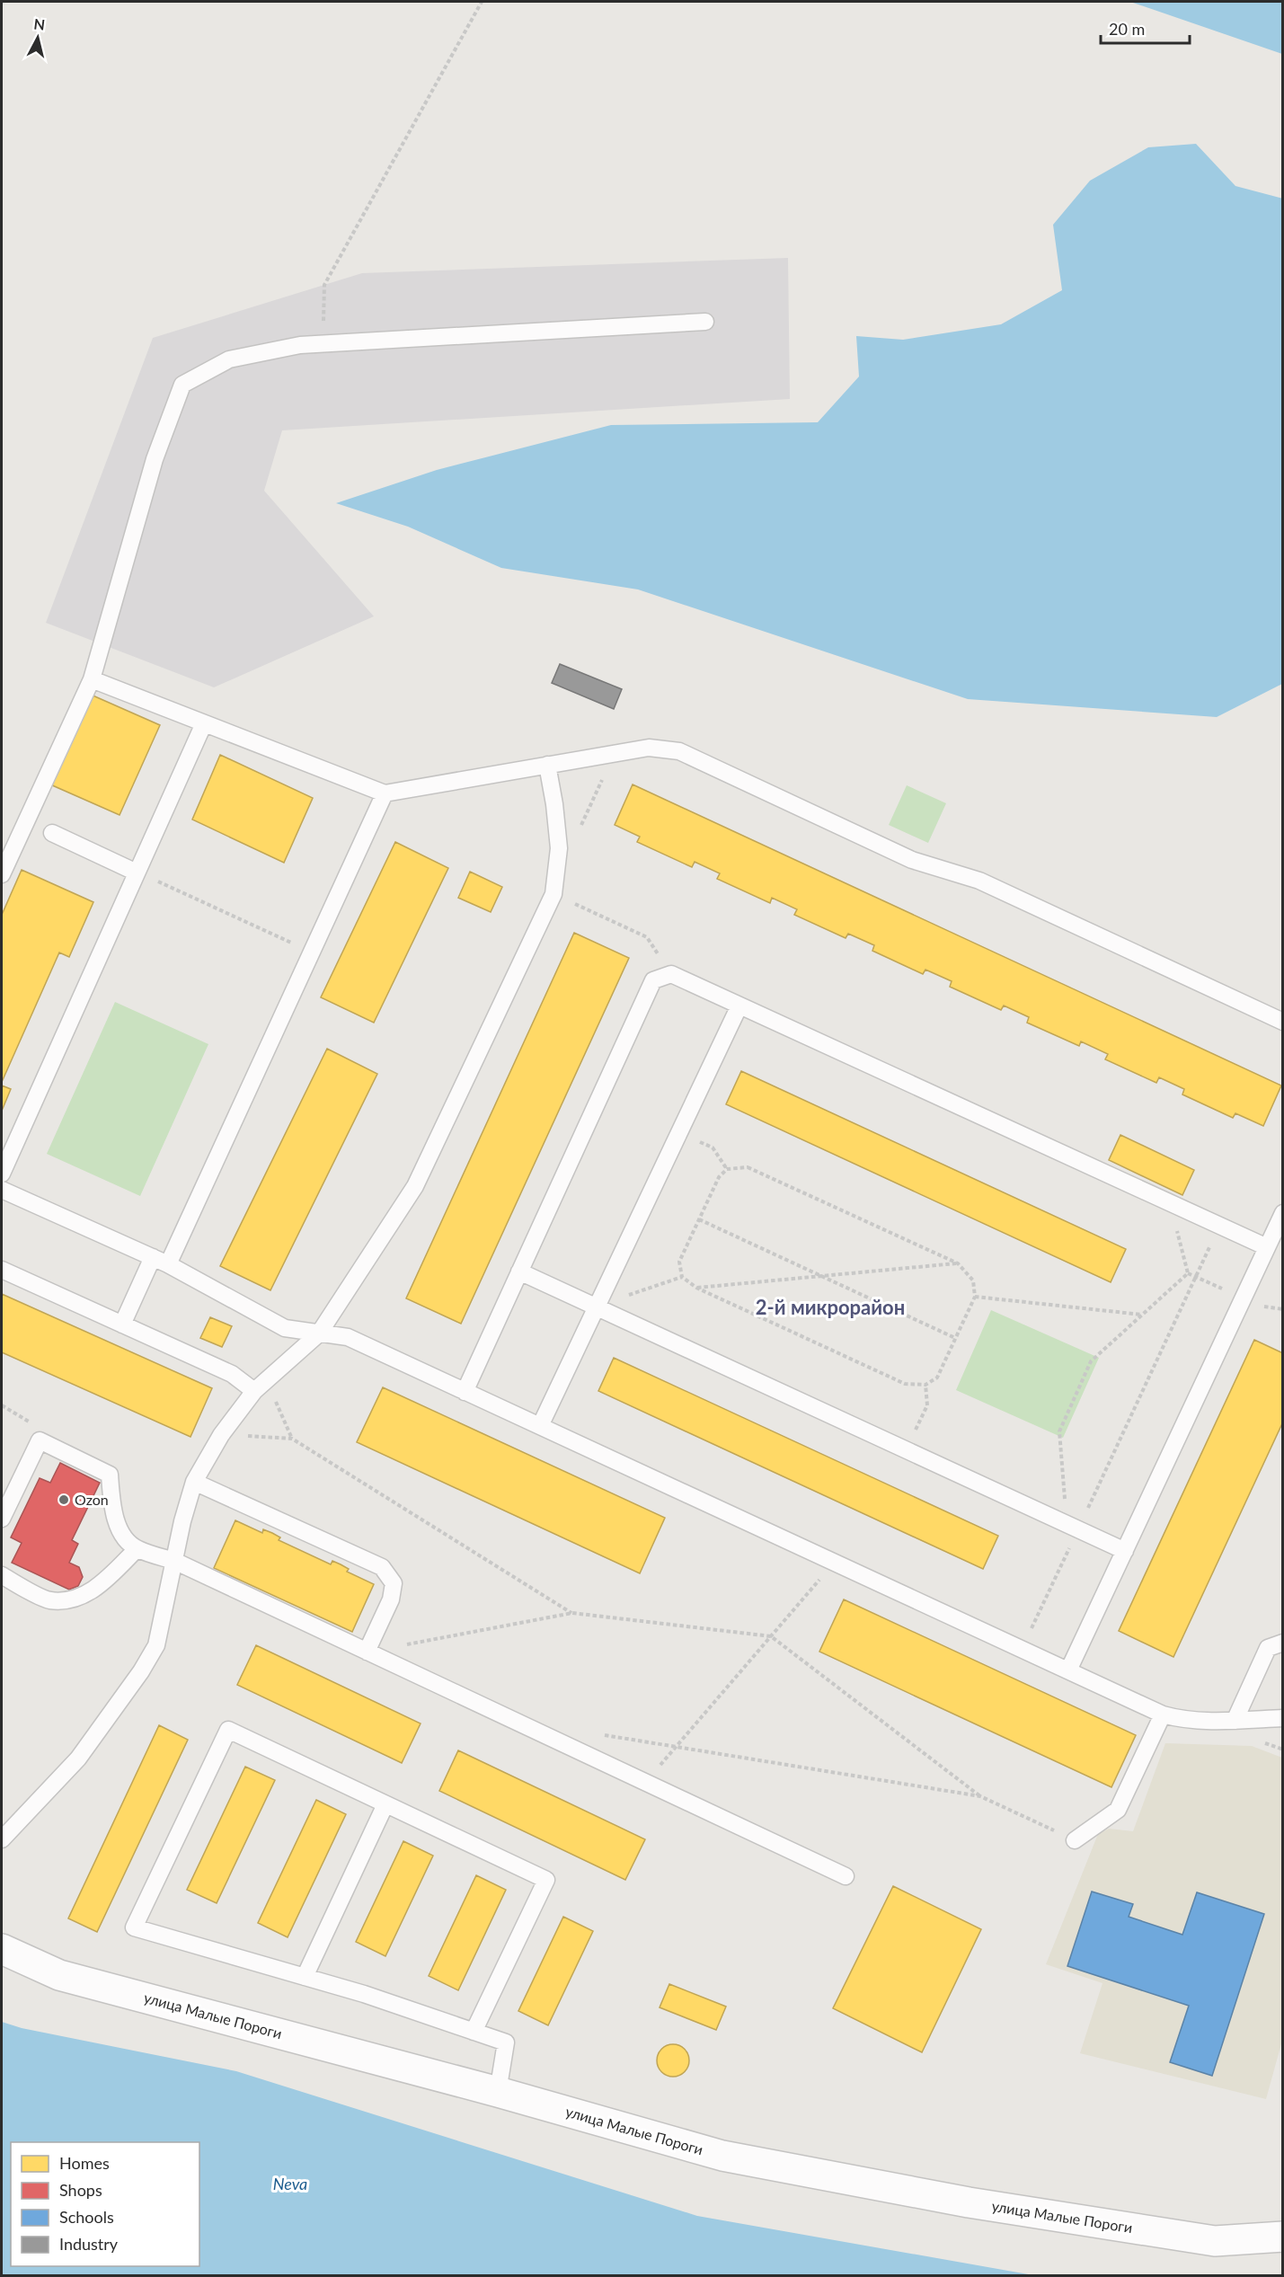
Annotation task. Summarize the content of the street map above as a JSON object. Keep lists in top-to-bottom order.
{
  "streets": {
    "street": ["улица Малые Пороги"]
  },
  "districts": ["2-й микрорайон"],
  "water": ["Neva"],
  "places": ["Ozon"],
  "legend": [
    "Homes",
    "Shops",
    "Schools",
    "Industry"
  ],
  "scale_bar": "20 m",
  "north": "top"
}
